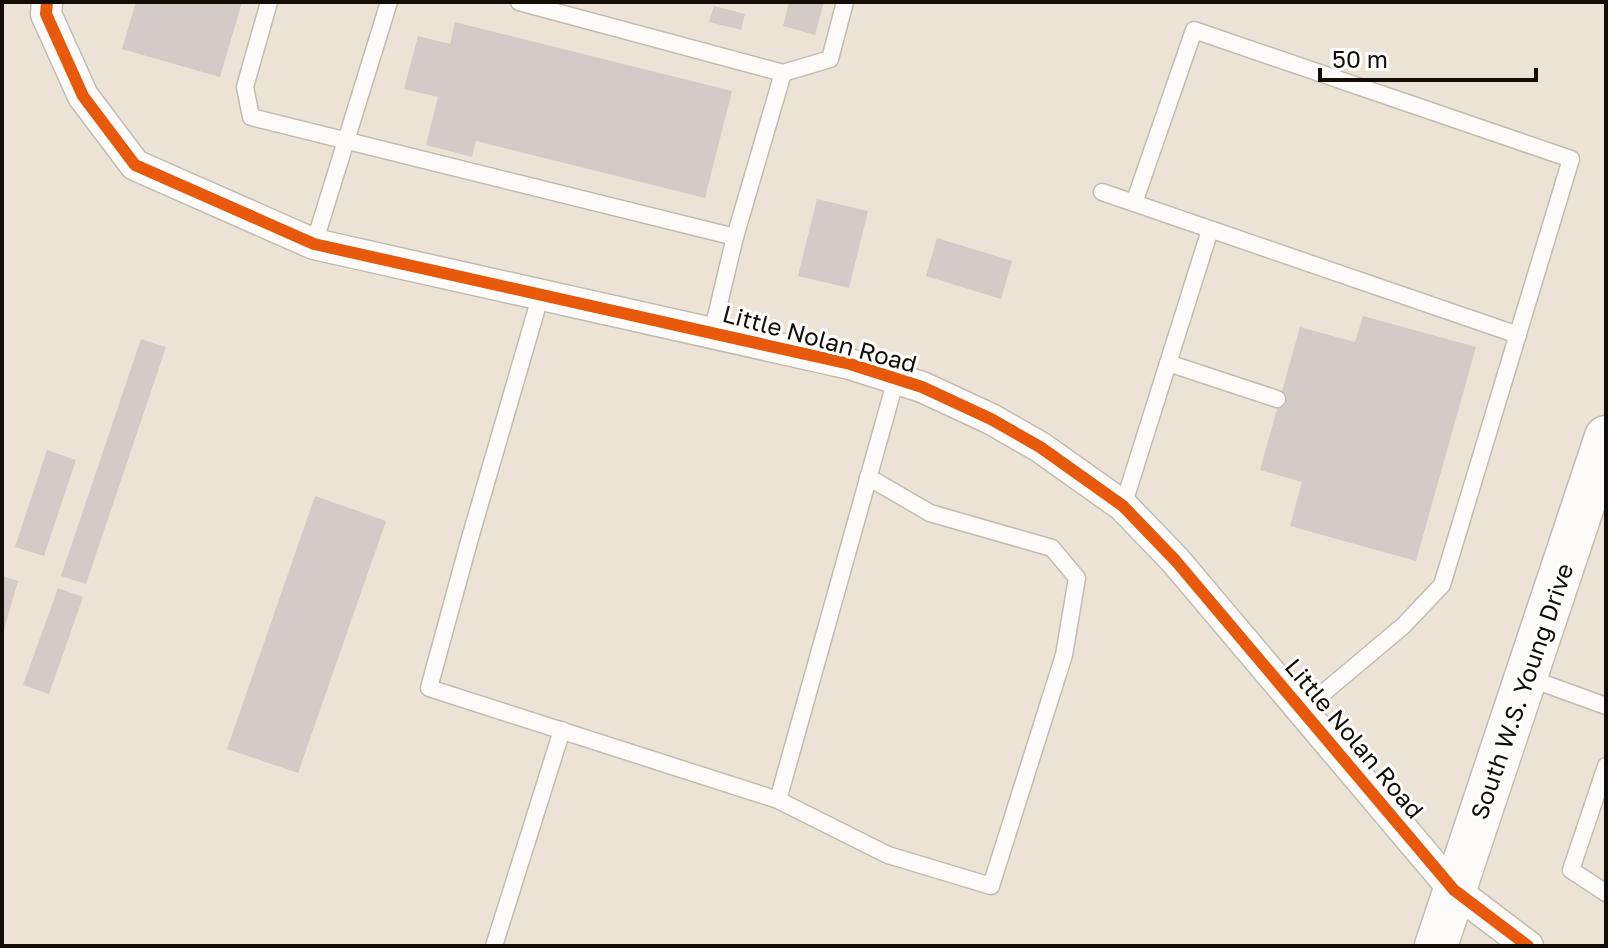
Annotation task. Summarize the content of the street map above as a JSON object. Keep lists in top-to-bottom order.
{
  "streets": {
    "main road": ["South W.S. Young Drive"],
    "street": ["Little Nolan Road"]
  },
  "crossings": [
    ["Little Nolan Road", "South W.S. Young Drive"]
  ],
  "scale_bar": "50 m"
}
